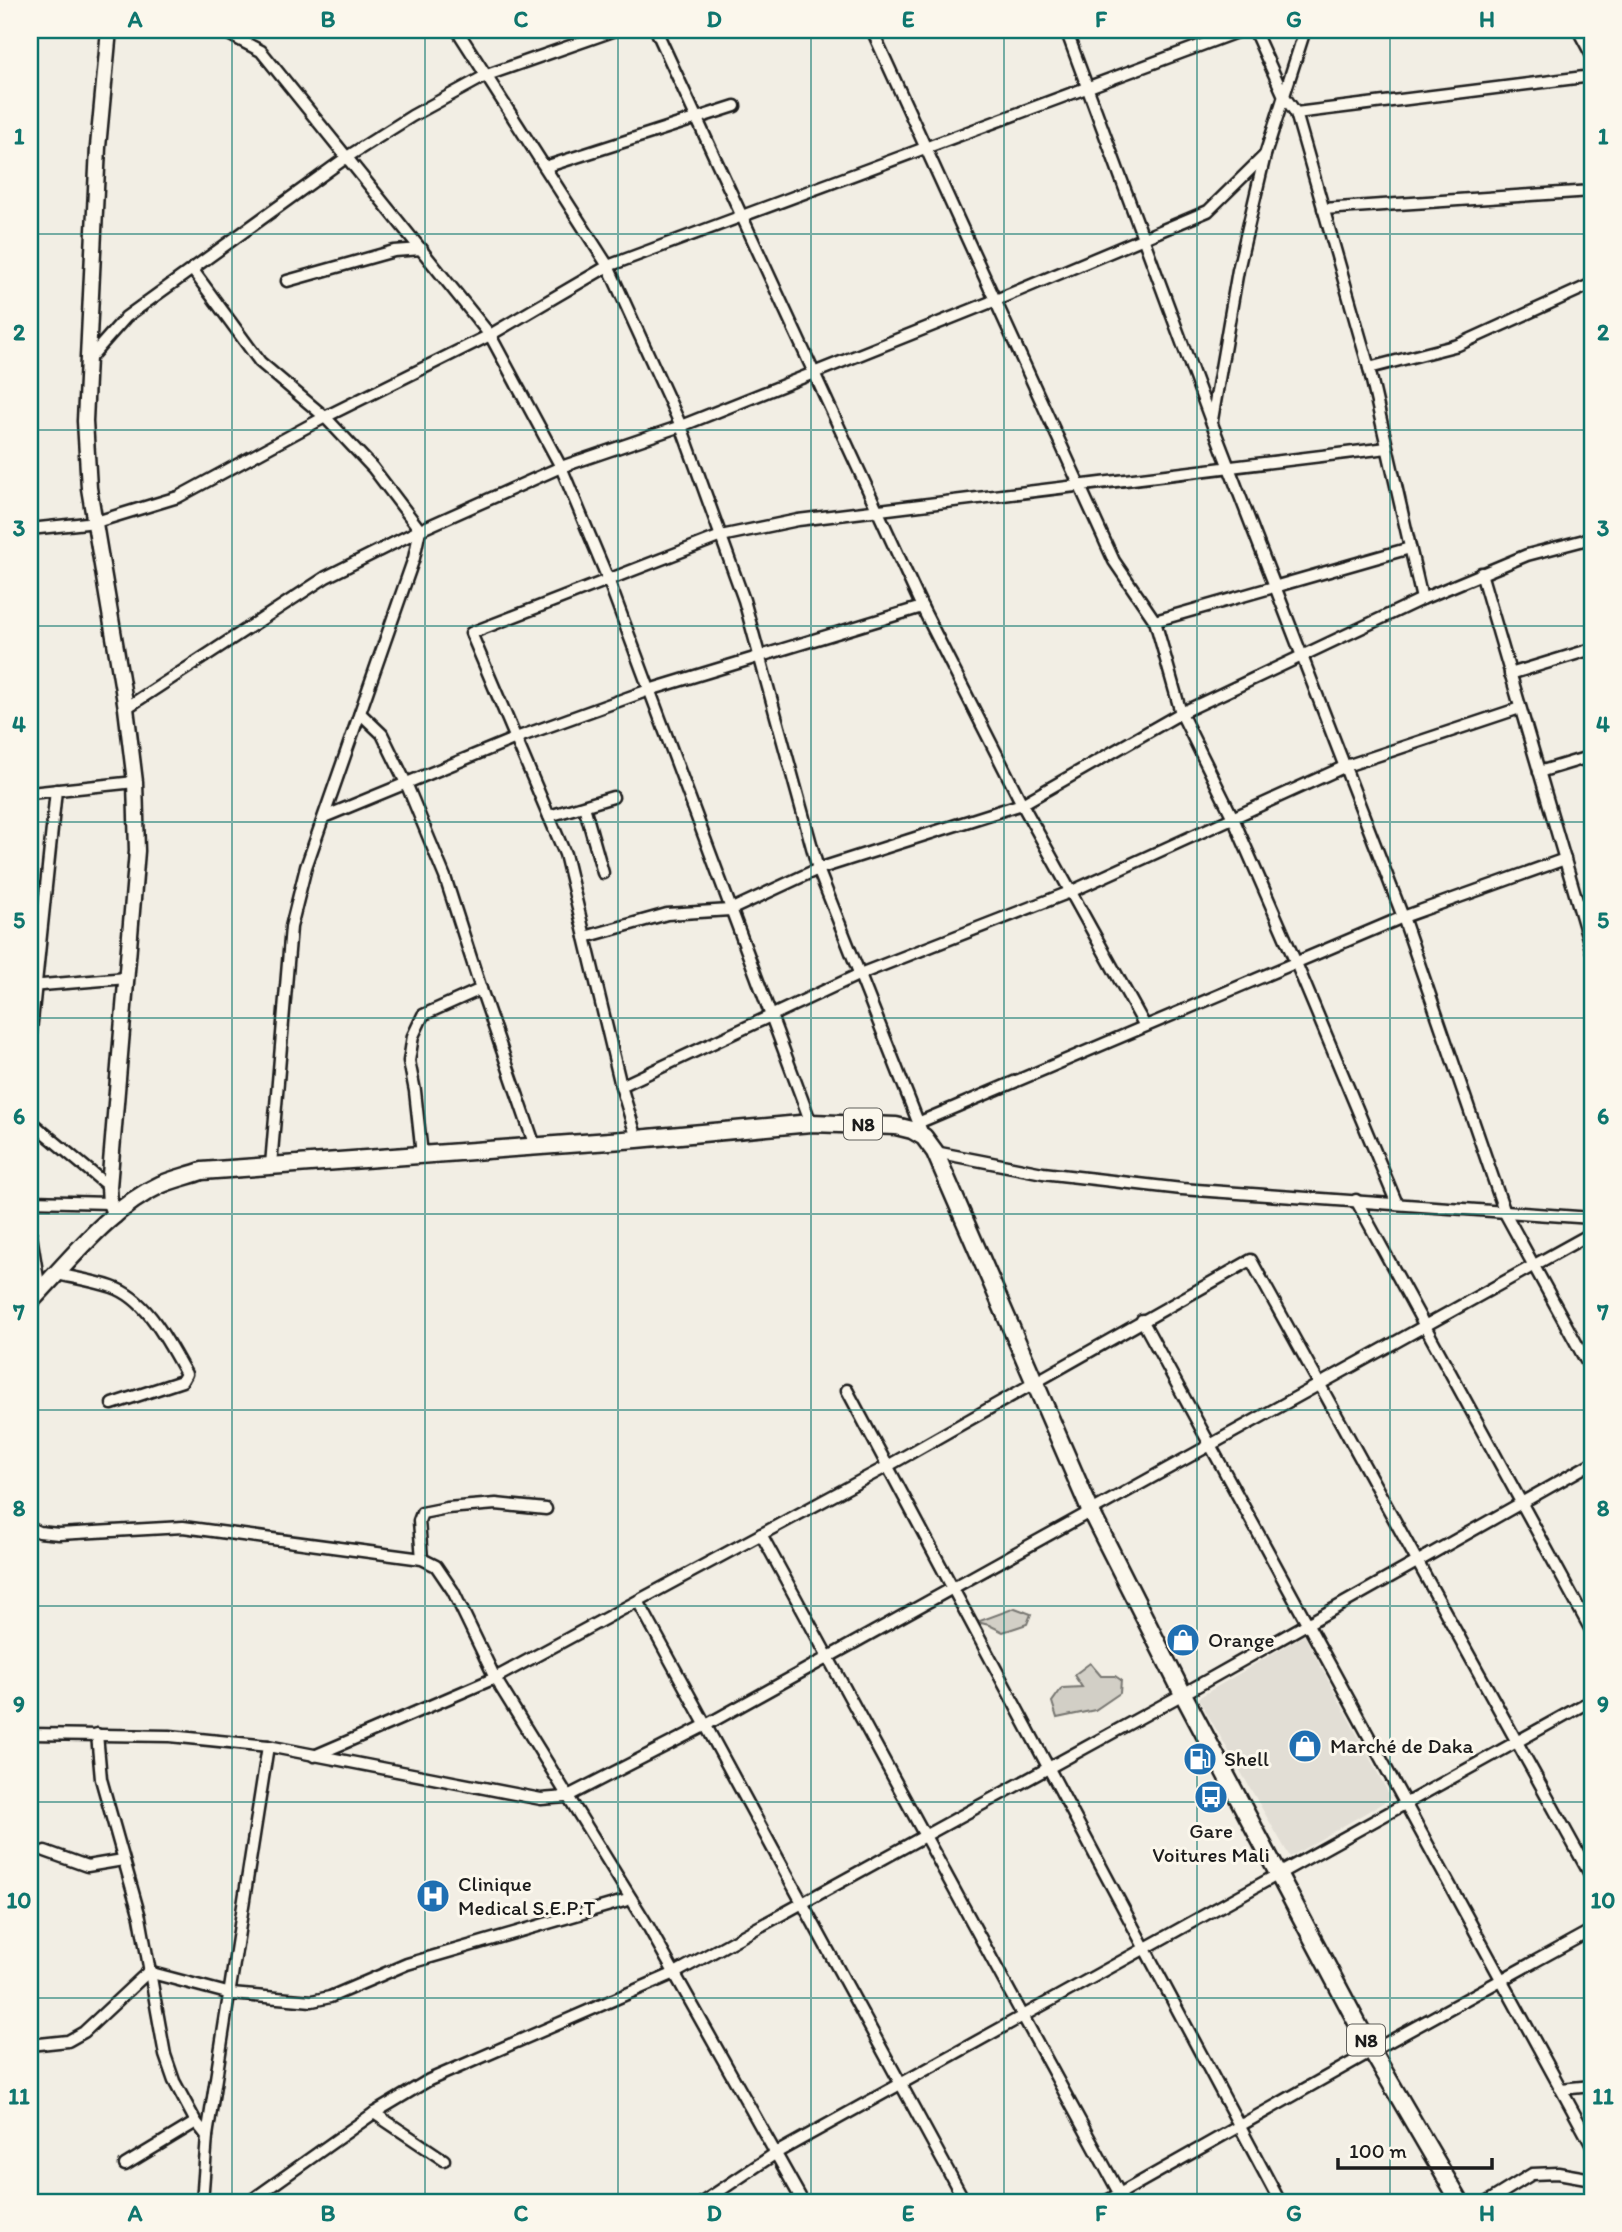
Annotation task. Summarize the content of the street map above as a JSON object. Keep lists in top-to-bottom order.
{
  "streets": {
    "main road": ["N8"]
  },
  "places": {
    "shop": ["Orange", "Marché de Daka"],
    "fuel station": ["Shell"],
    "bus stop": ["Gare Voitures Mali"],
    "hospital": ["Clinique Medical S.E.P.T"]
  },
  "scale_bar": "100 m",
  "grid": {
    "columns": [
      "A",
      "B",
      "C",
      "D",
      "E",
      "F",
      "G",
      "H"
    ],
    "rows": [
      "1",
      "2",
      "3",
      "4",
      "5",
      "6",
      "7",
      "8",
      "9",
      "10",
      "11"
    ]
  }
}
